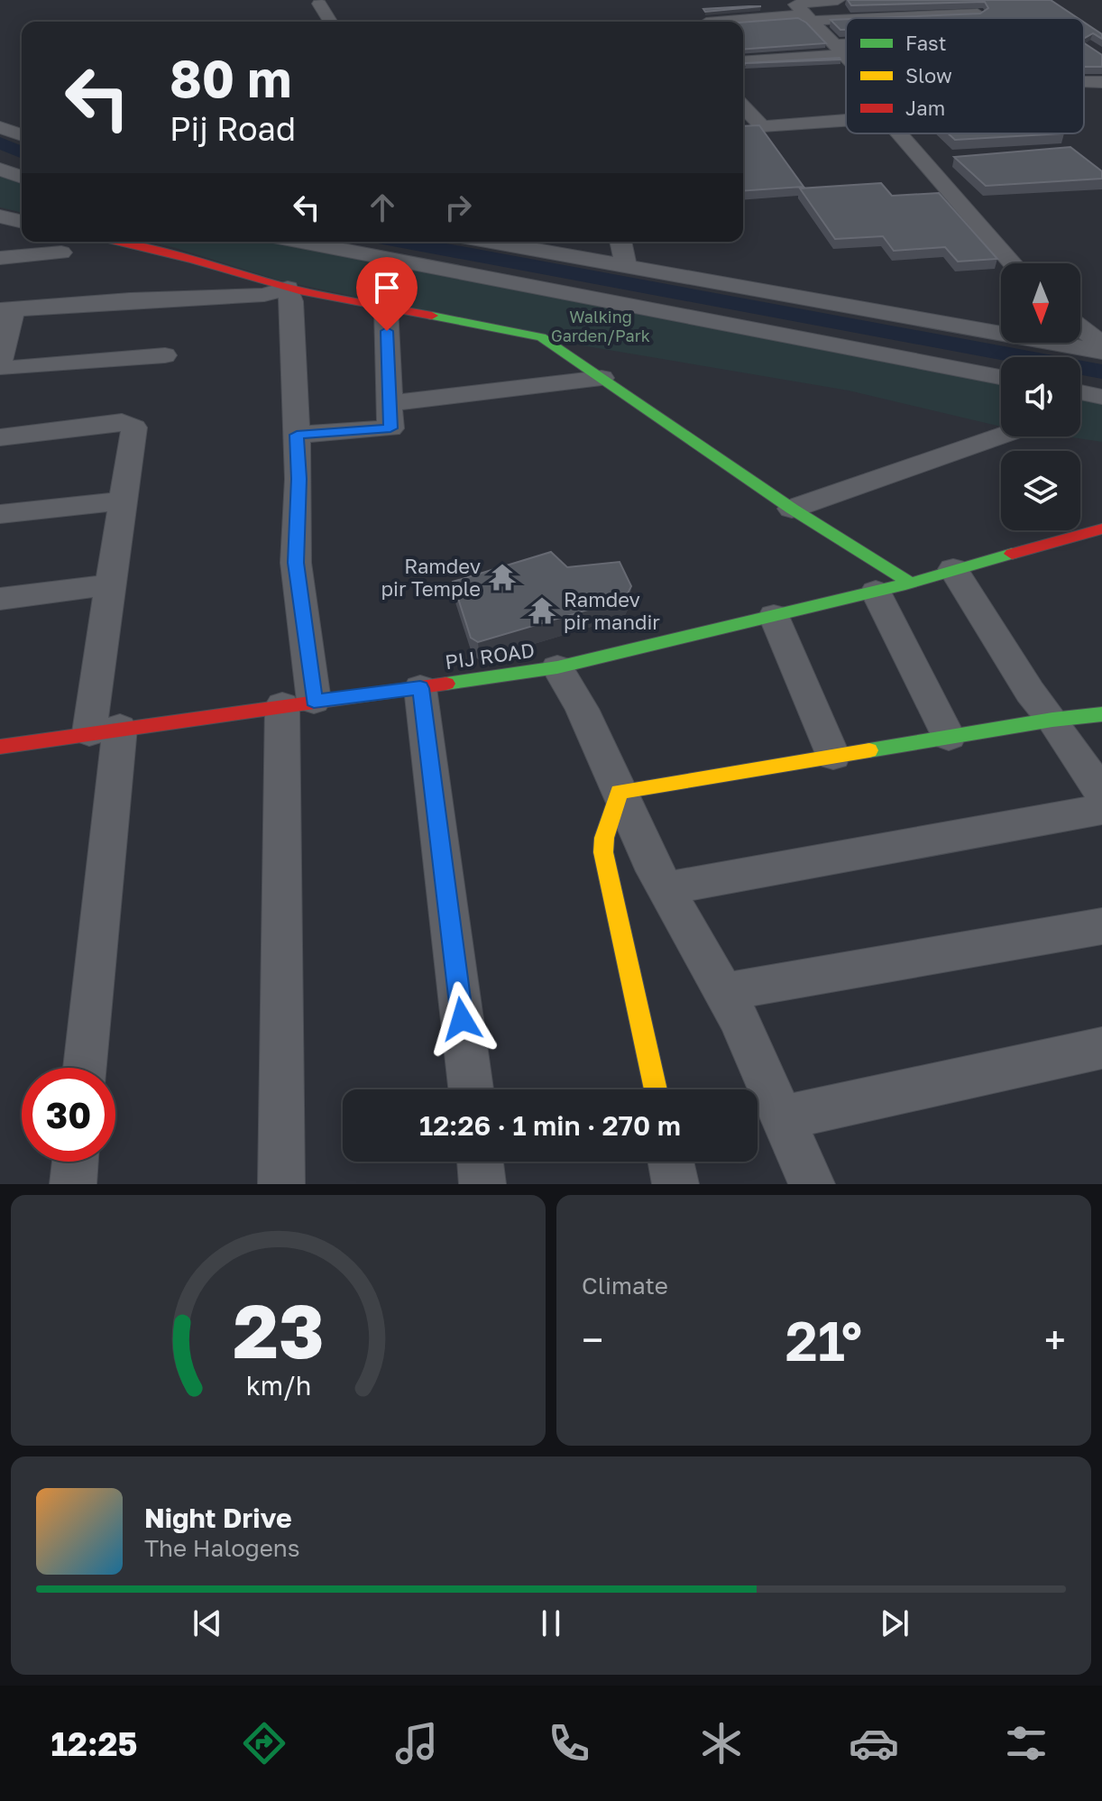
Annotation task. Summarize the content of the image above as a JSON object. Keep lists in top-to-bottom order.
{
  "streets": {
    "street": ["PIJ ROAD"]
  },
  "parks": ["Walking Garden/Park"],
  "places": {
    "temple": ["Ramdev pir Temple", "Ramdev pir mandir"]
  },
  "legend": ["Fast", "Slow", "Jam"],
  "north": "bottom",
  "page": {
    "turn": ["80 m", "Pij Road"],
    "limit": "30",
    "trip": "12:26 · 1 min · 270 m",
    "tile": "Climate",
    "heat": ["−", "21°", "+"],
    "song": ["Night Drive", "The Halogens"],
    "tabs": "12:25",
    "gauge": ["23", "km/h"]
  }
}
